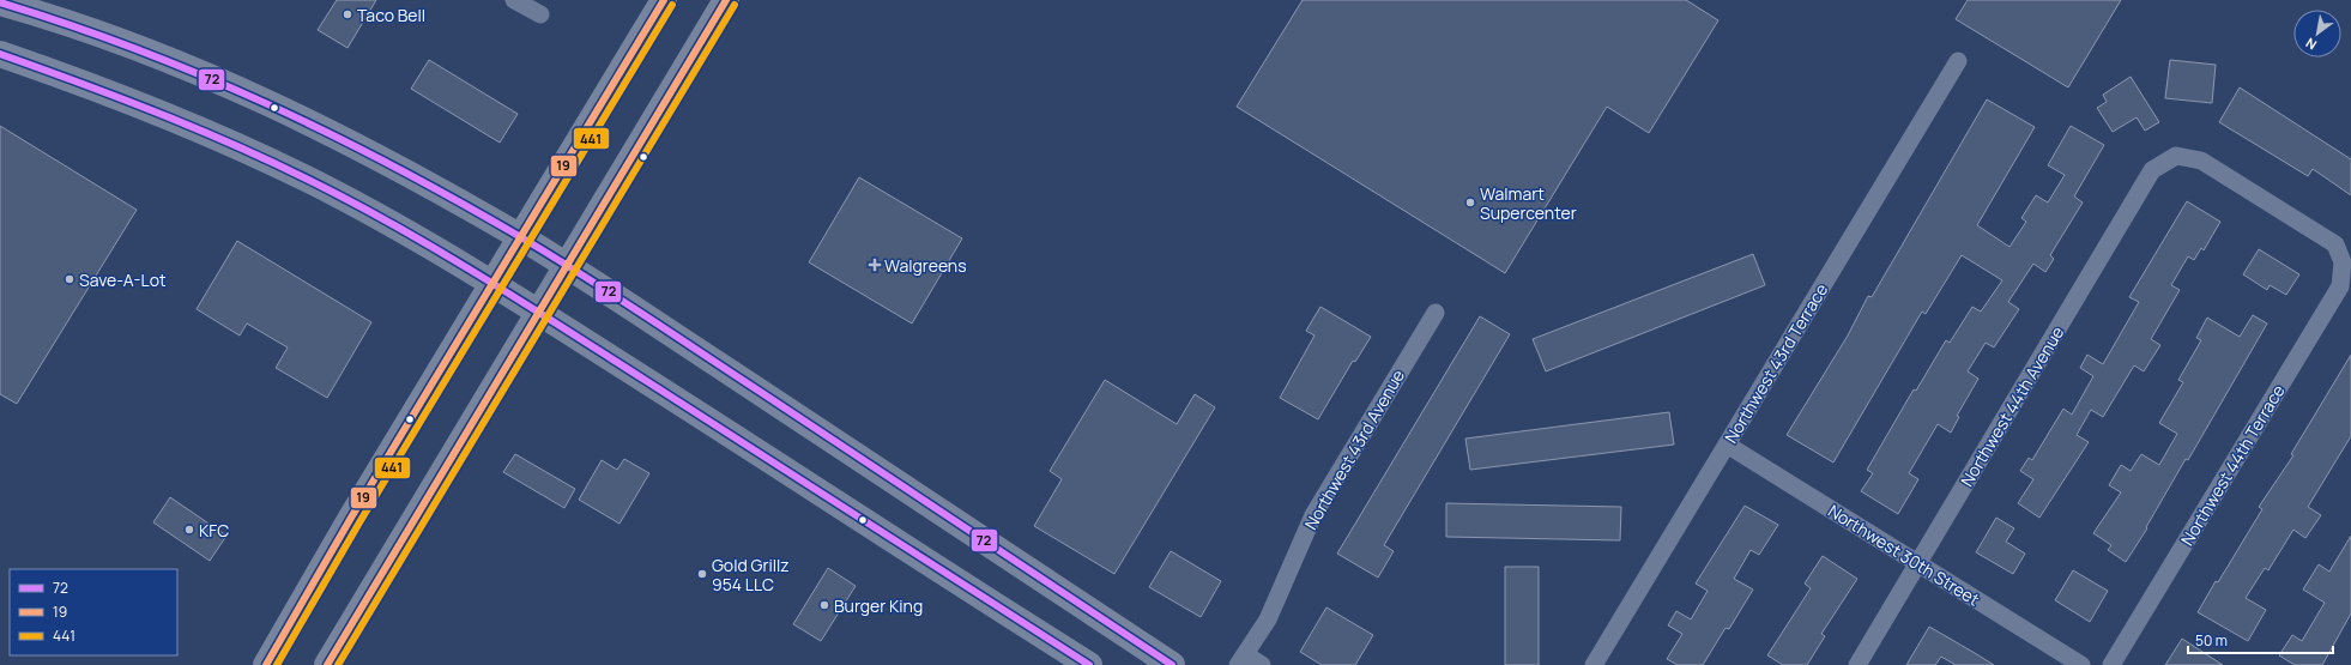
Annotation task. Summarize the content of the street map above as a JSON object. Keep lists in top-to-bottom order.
{
  "streets": {
    "street": [
      "Northwest 43rd Terrace",
      "Northwest 44th Avenue",
      "Northwest 43rd Avenue",
      "Northwest 44th Terrace",
      "Northwest 30th Street"
    ]
  },
  "crossings": [
    ["Northwest 43rd Terrace", "Northwest 30th Street"],
    ["Northwest 44th Avenue", "Northwest 44th Terrace"],
    ["Northwest 44th Avenue", "Northwest 30th Street"]
  ],
  "places": {
    "other": [
      "Taco Bell",
      "Walmart Supercenter",
      "Save-A-Lot",
      "KFC",
      "Gold Grillz 954 LLC",
      "Burger King"
    ],
    "health": ["Walgreens"]
  },
  "lines": ["transit line 19", "transit line 72", "transit line 441"],
  "legend": ["72", "19", "441"],
  "scale_bar": "50 m",
  "north": "bottom left"
}
